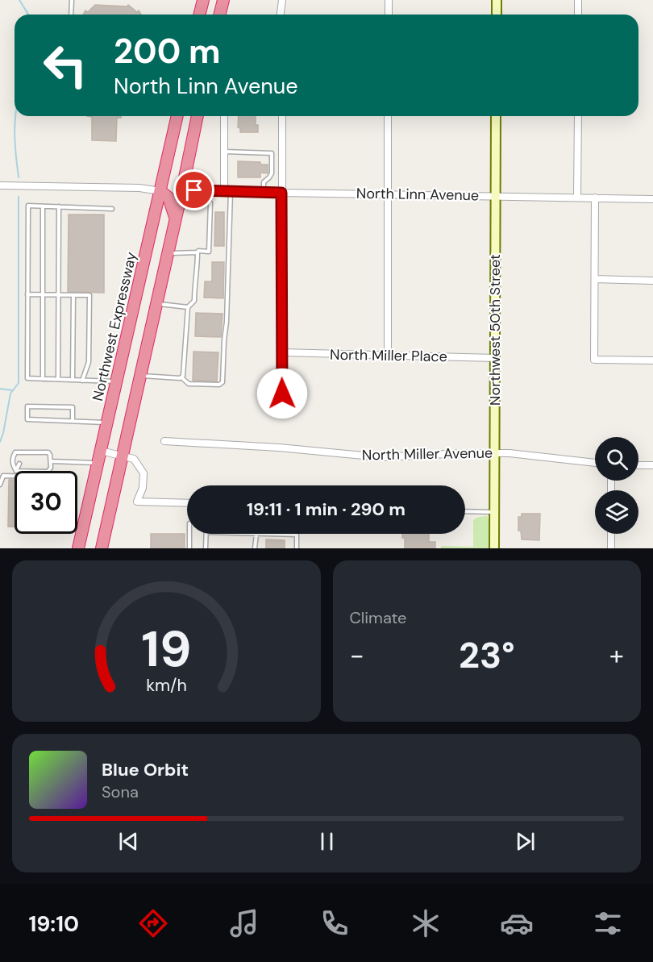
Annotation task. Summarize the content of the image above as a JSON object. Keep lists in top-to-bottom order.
{
  "streets": {
    "highway": ["Northwest Expressway"],
    "street": [
      "North Linn Avenue",
      "Northwest 50th Street",
      "North Miller Place",
      "North Miller Avenue"
    ]
  },
  "crossings": [
    ["North Linn Avenue", "Northwest 50th Street"],
    ["Northwest 50th Street", "North Miller Place"],
    ["Northwest 50th Street", "North Miller Avenue"]
  ],
  "page": {
    "turn": ["200 m", "North Linn Avenue"],
    "limit": "30",
    "trip": "19:11 · 1 min · 290 m",
    "tile": "Climate",
    "heat": ["−", "23°", "+"],
    "song": ["Blue Orbit", "Sona"],
    "tabs": "19:10",
    "gauge": ["19", "km/h"]
  }
}
